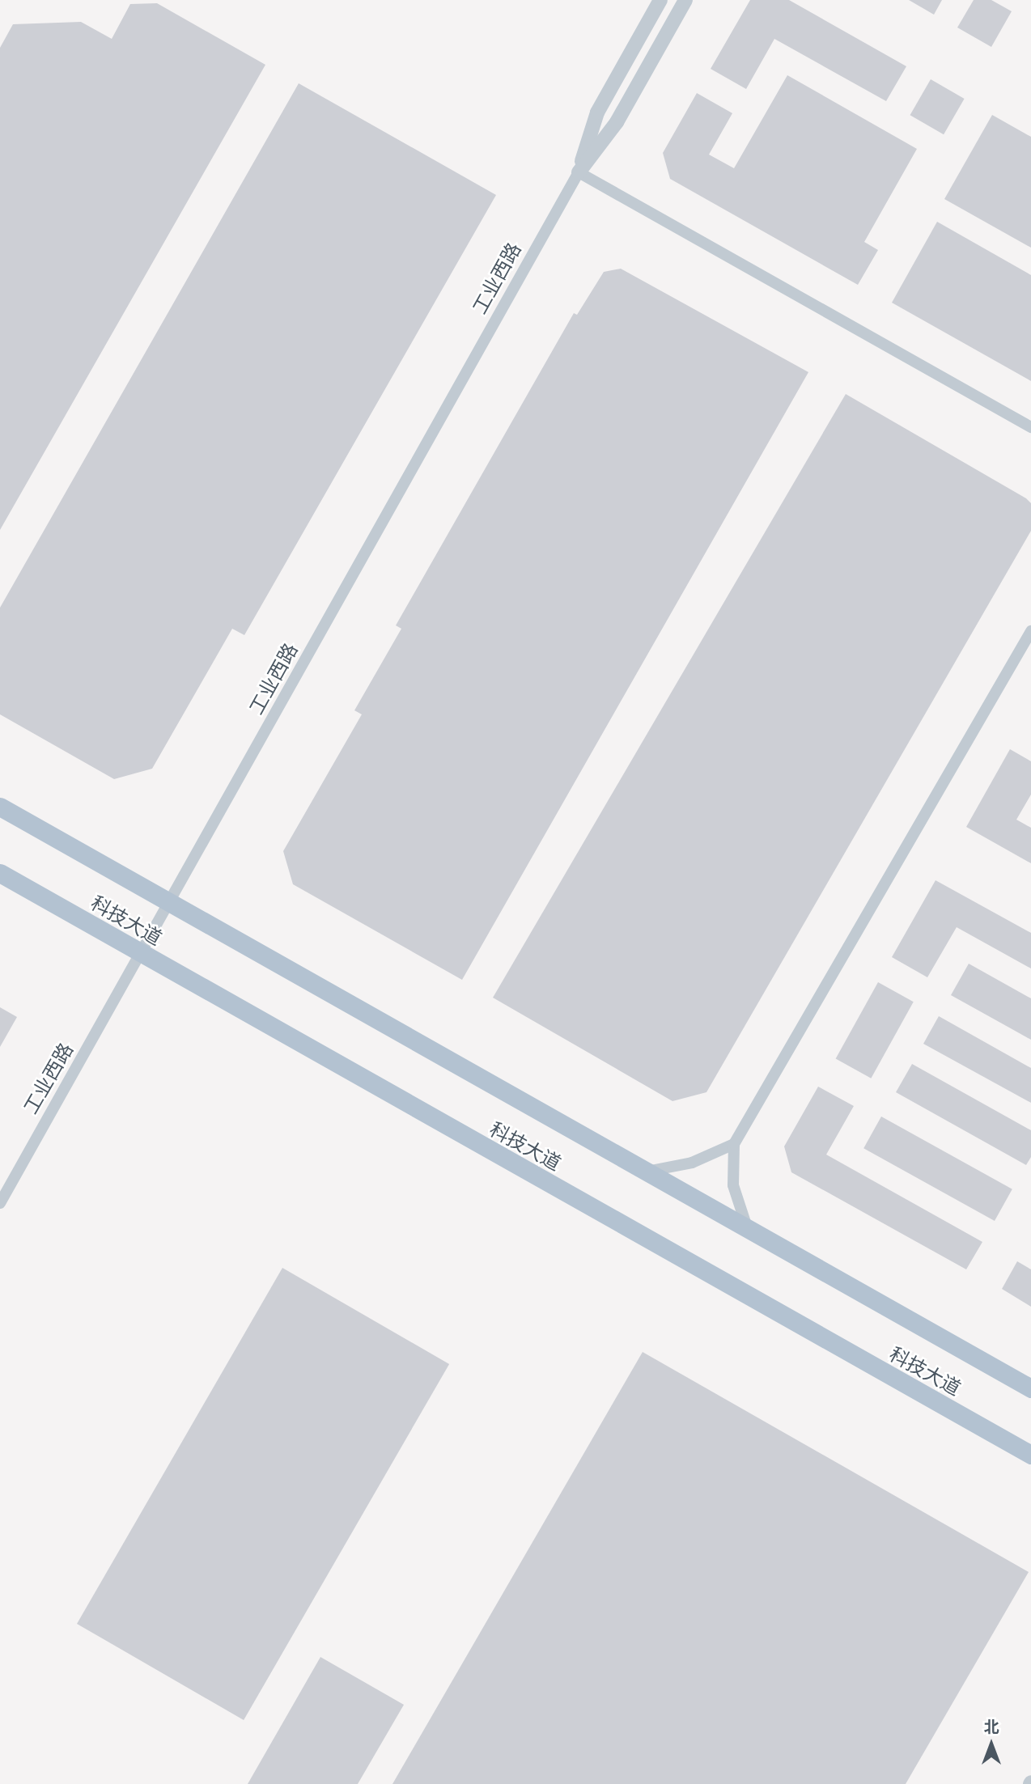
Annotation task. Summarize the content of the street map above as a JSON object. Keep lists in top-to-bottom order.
{
  "streets": {
    "main road": ["科技大道"],
    "street": ["工业西路"]
  },
  "crossings": [
    ["工业西路", "科技大道"]
  ],
  "north": "top"
}
